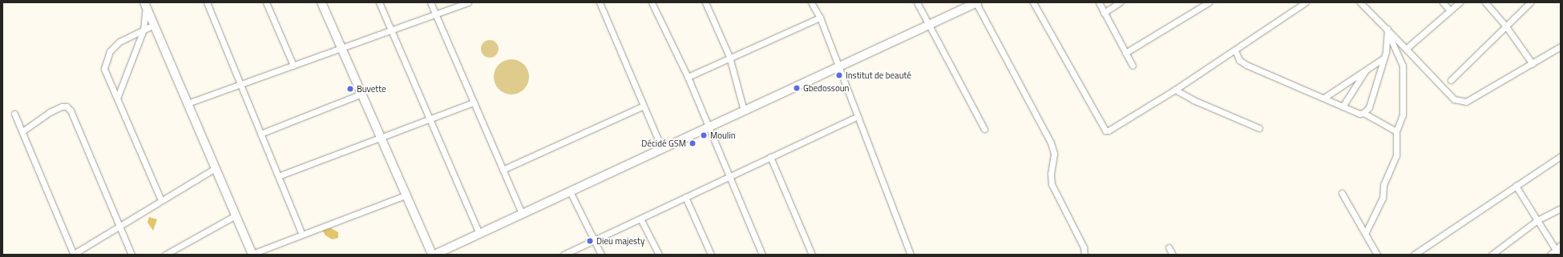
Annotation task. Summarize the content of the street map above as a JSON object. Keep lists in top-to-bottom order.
{
  "places": [
    "Institut de beauté",
    "Gbedossoun",
    "Buvette",
    "Moulin",
    "Décidé GSM",
    "Dieu majesty"
  ]
}
